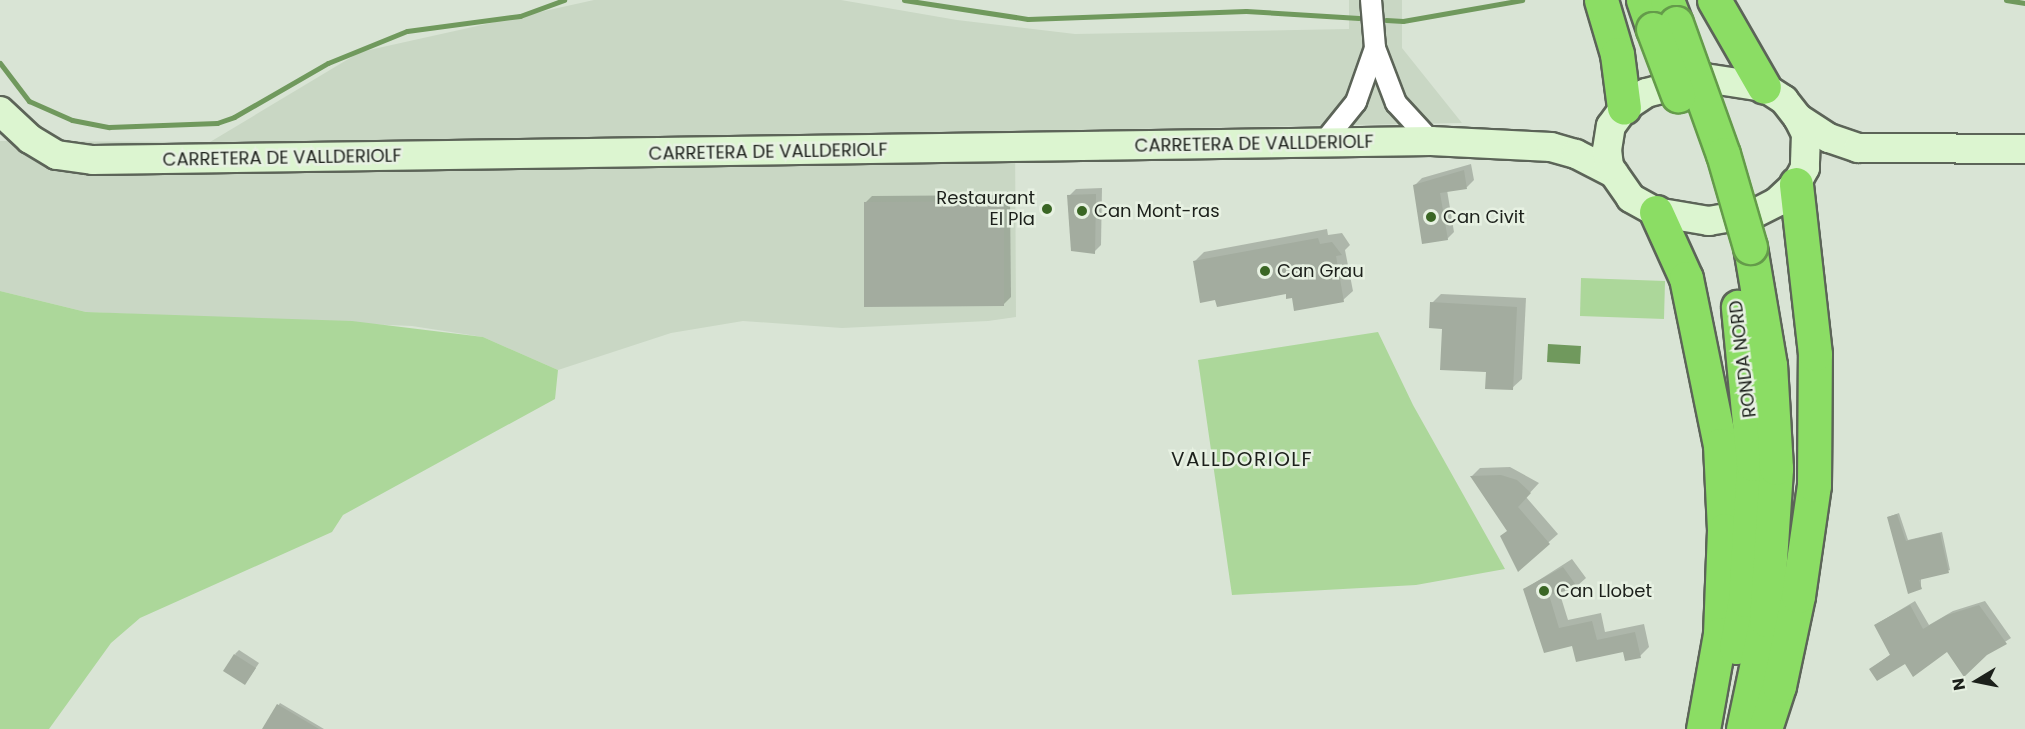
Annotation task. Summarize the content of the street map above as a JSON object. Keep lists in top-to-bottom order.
{
  "streets": {
    "highway": ["RONDA NORD"],
    "street": ["CARRETERA DE VALLDERIOLF"]
  },
  "districts": ["VALLDORIOLF"],
  "places": [
    "Restaurant El Pla",
    "Can Mont-ras",
    "Can Civit",
    "Can Grau",
    "Can Llobet"
  ],
  "north": "left"
}
